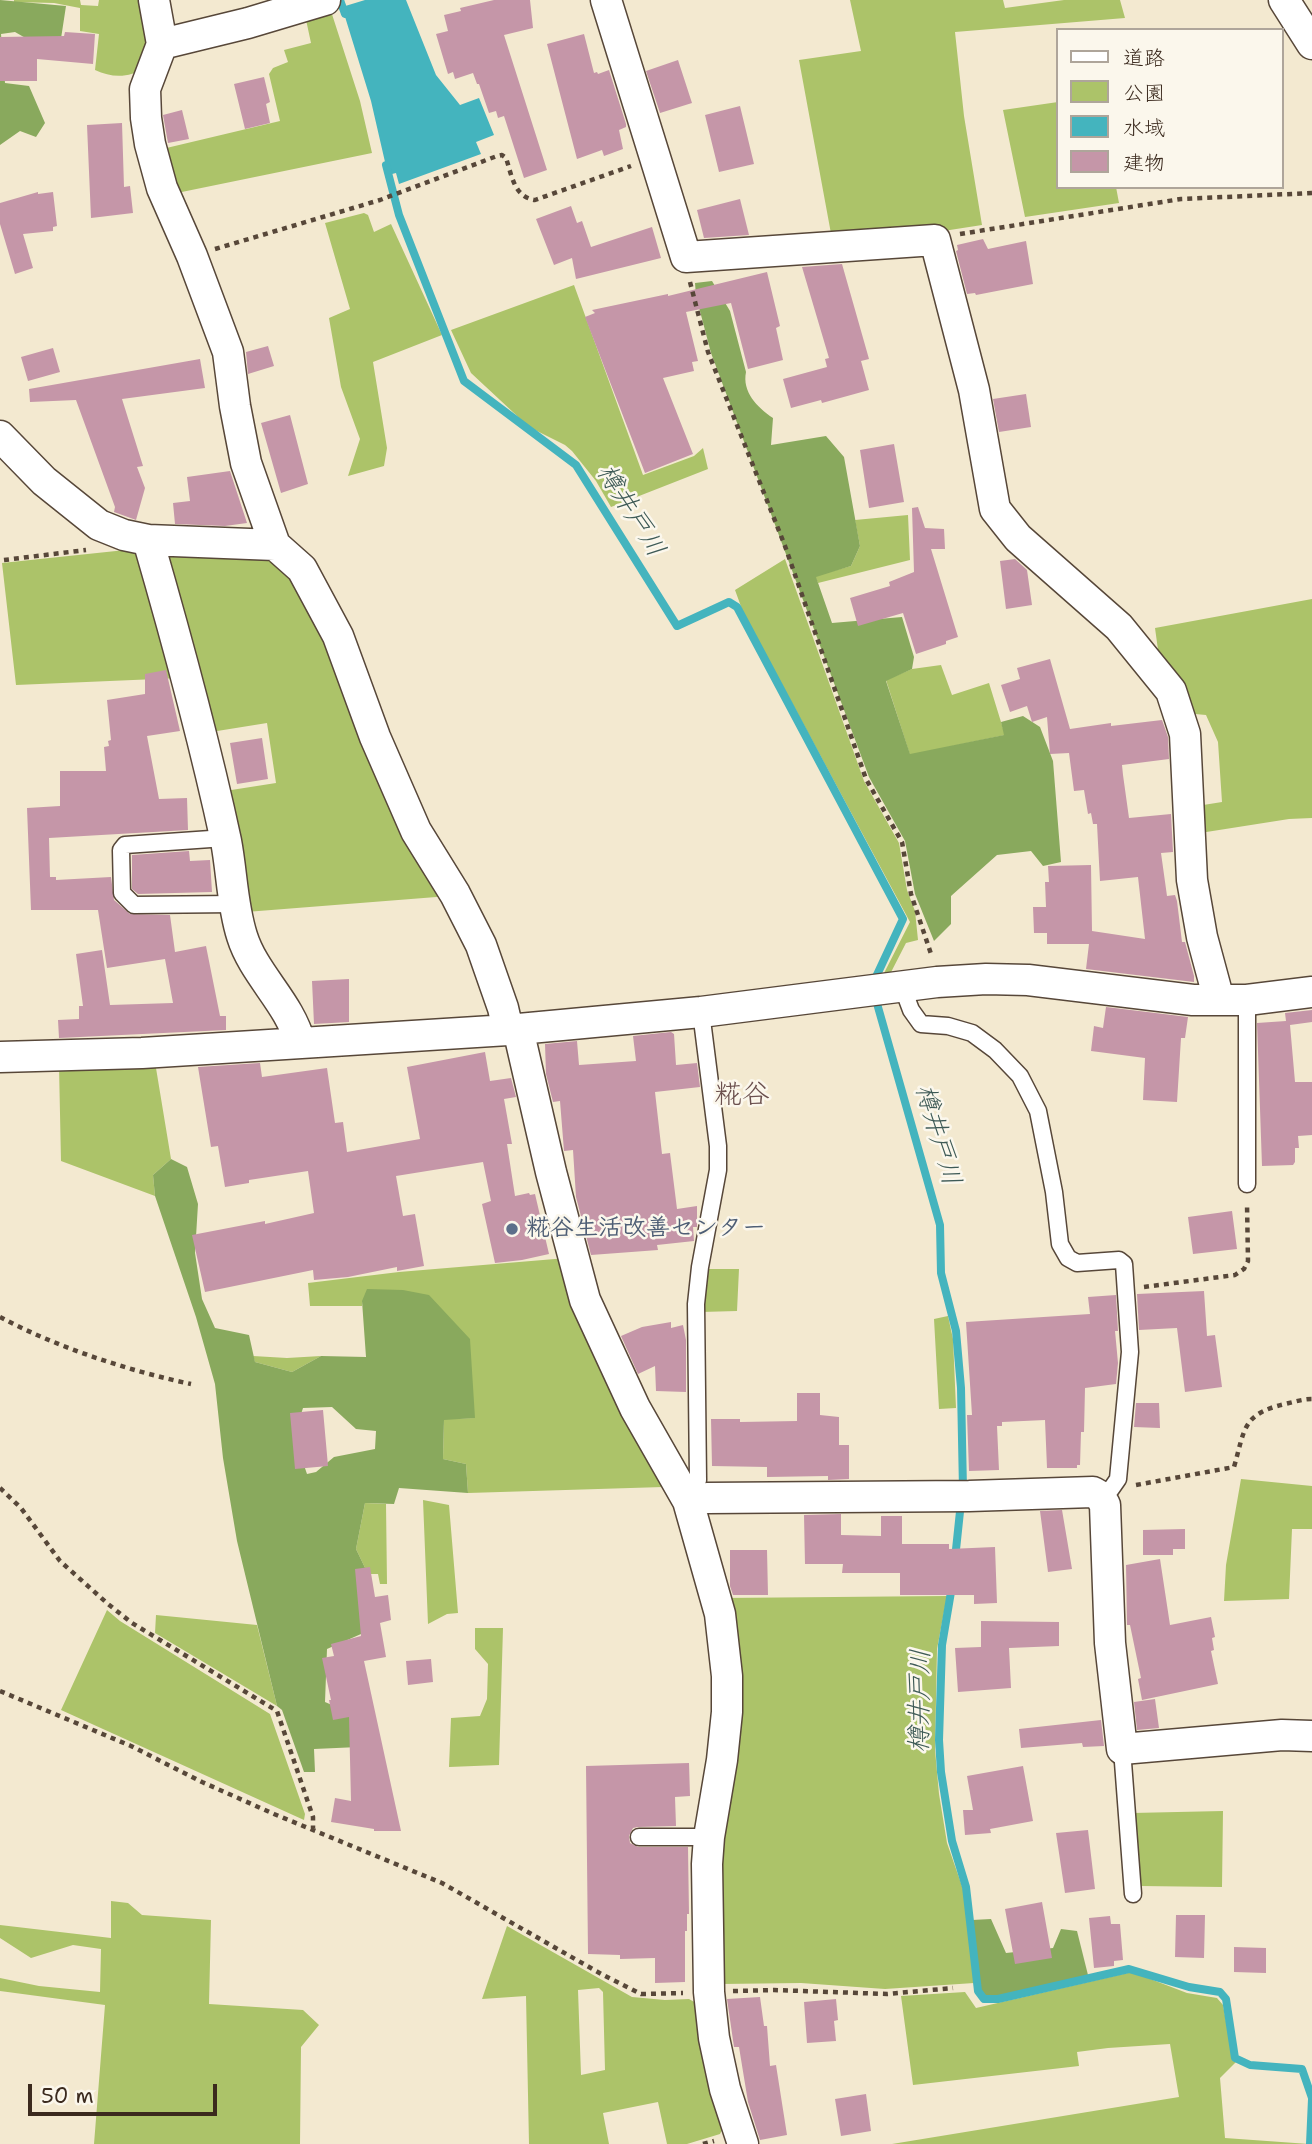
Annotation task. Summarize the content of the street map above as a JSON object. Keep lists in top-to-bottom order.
{
  "districts": ["糀谷"],
  "water": ["樽井戸川"],
  "places": ["糀谷生活改善センター"],
  "legend": [
    "道路",
    "公園",
    "水域",
    "建物"
  ],
  "scale_bar": "50 m"
}
